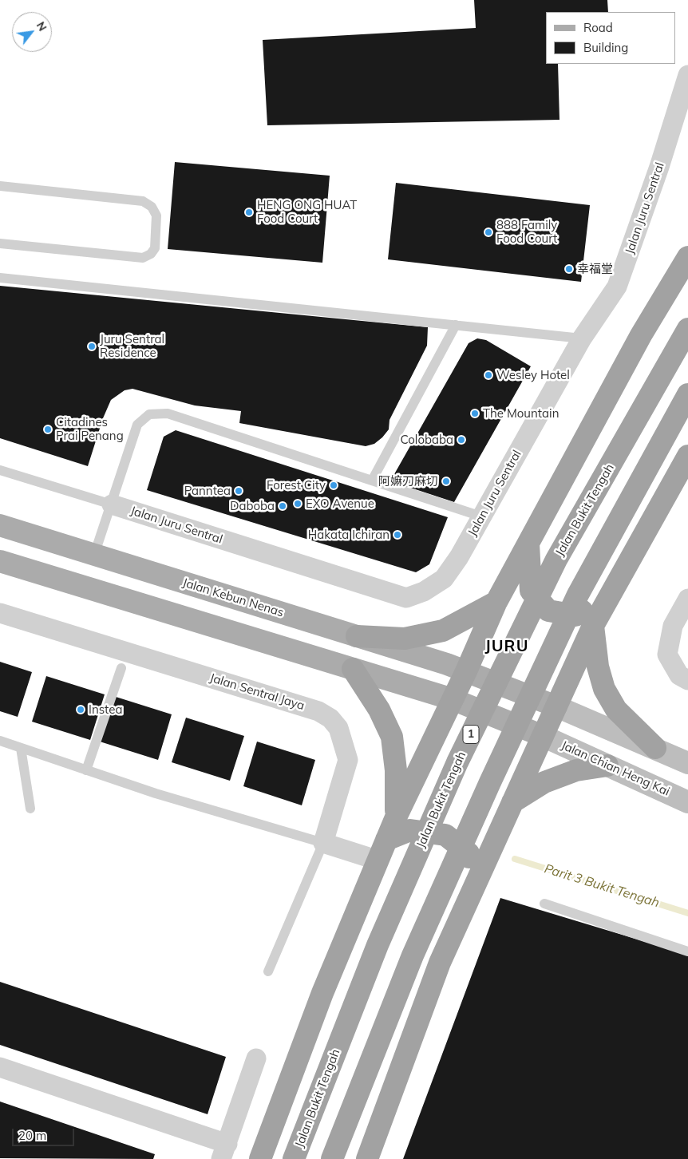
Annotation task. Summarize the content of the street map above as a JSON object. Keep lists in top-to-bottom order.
{
  "streets": {
    "highway": ["Jalan Bukit Tengah", "1"],
    "main road": ["Jalan Kebun Nenas", "Jalan Chian Heng Kai"],
    "street": ["Jalan Juru Sentral", "Jalan Sentral Jaya"]
  },
  "districts": ["JURU"],
  "water": ["Parit 3 Bukit Tengah"],
  "places": [
    "HENG ONG HUAT Food Court",
    "888 Family Food Court",
    "幸福堂",
    "Juru Sentral Residence",
    "Wesley Hotel",
    "The Mountain",
    "Citadines Prai Penang",
    "Colobaba",
    "阿嫲刀麻切",
    "Forest City",
    "Panntea",
    "EXO Avenue",
    "Daboba",
    "Hakata Ichiran",
    "Instea"
  ],
  "legend": ["Road", "Building"],
  "scale_bar": "20 m",
  "north": "top right"
}
